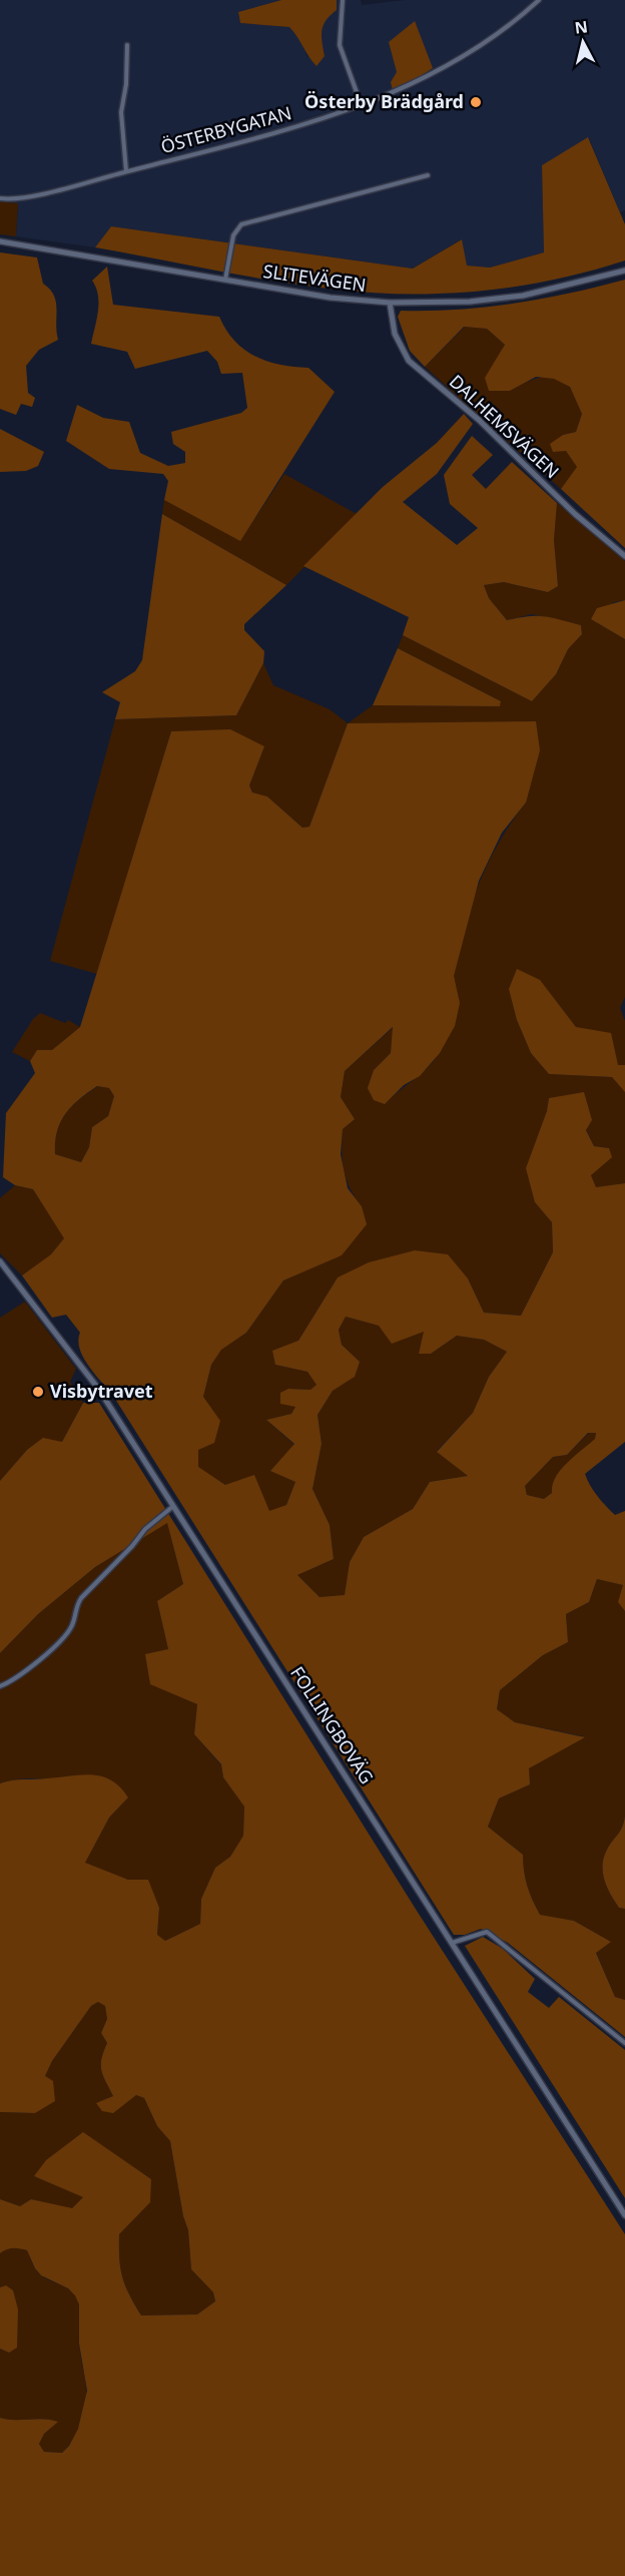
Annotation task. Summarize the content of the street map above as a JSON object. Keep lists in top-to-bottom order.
{
  "streets": {
    "main road": ["SLITEVÄGEN", "DALHEMSVÄGEN", "FOLLINGBOVÄG"],
    "street": ["ÖSTERBYGATAN"]
  },
  "crossings": [
    ["SLITEVÄGEN", "DALHEMSVÄGEN"]
  ],
  "places": ["Österby Brädgård", "Visbytravet"],
  "north": "top"
}
